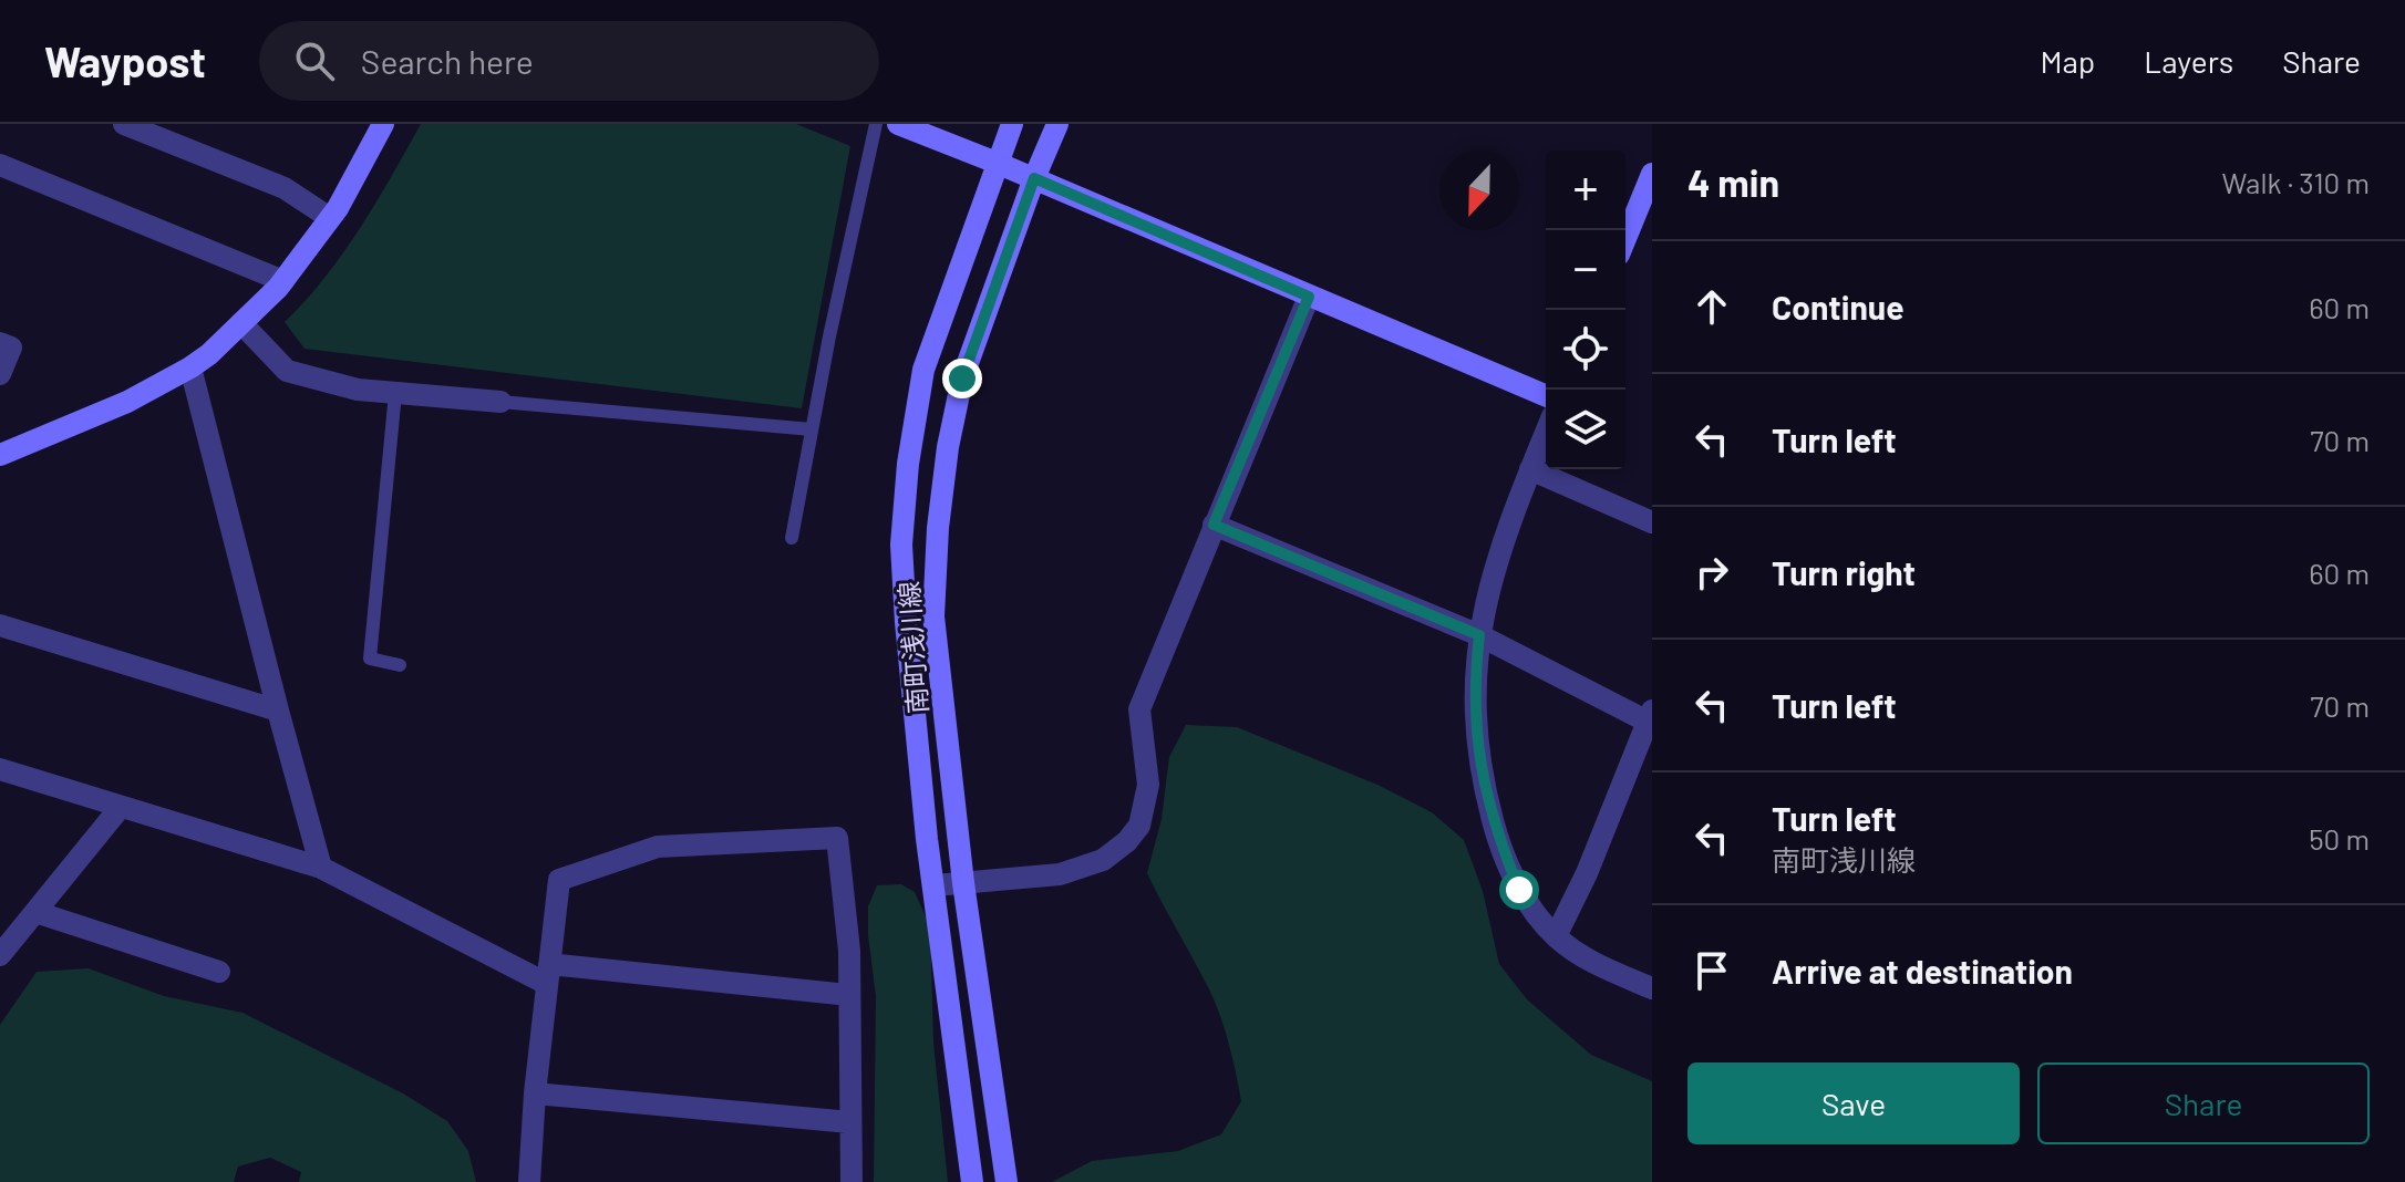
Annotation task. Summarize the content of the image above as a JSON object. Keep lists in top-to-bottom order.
{
  "streets": {
    "street": ["南町浅川線"]
  },
  "north": "bottom",
  "page": {
    "header": "Waypost",
    "search": "Search here",
    "nav": ["Map", "Layers", "Share"],
    "heading": ["4 min", "Walk · 310 m"],
    "map_buttons": ["+", "−"],
    "list": [
      ["Continue", "60 m"],
      ["Turn left", "70 m"],
      ["Turn right", "60 m"],
      ["Turn left", "70 m"],
      ["Turn left", "南町浅川線", "50 m"],
      "Arrive at destination"
    ],
    "buttons": ["Save", "Share"]
  }
}
